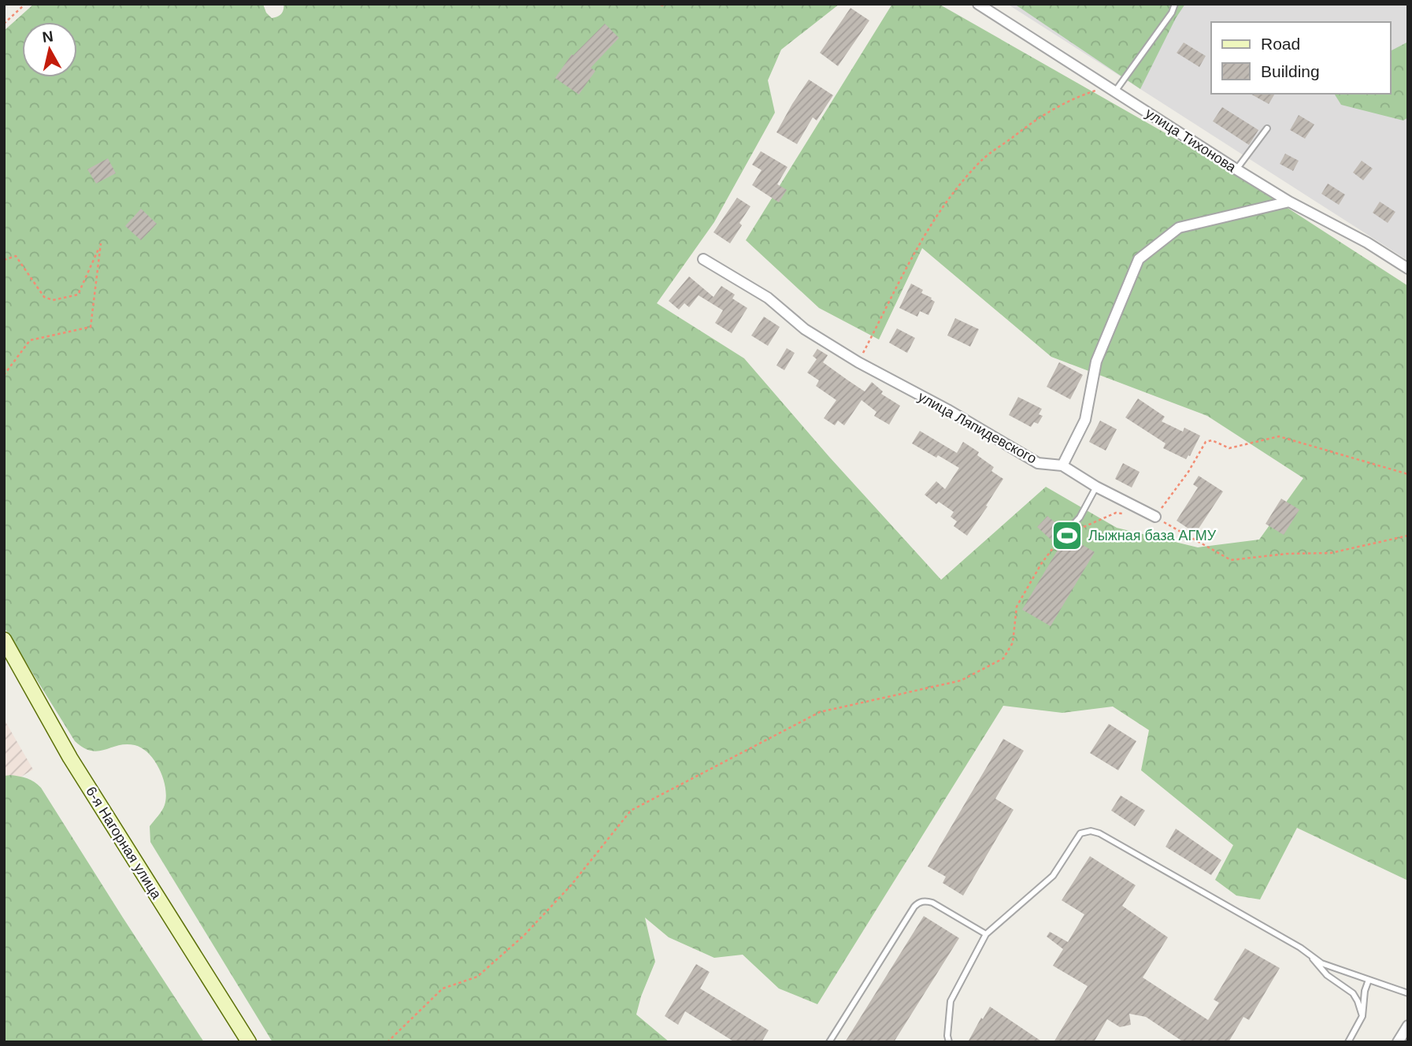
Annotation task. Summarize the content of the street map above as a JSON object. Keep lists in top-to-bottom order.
{
  "streets": {
    "street": ["улица Тихонова", "улица Ляпидевского", "6-я Нагорная улица"]
  },
  "places": {
    "sports": ["Лыжная база АГМУ"]
  },
  "legend": ["Road", "Building"],
  "north": "top"
}
